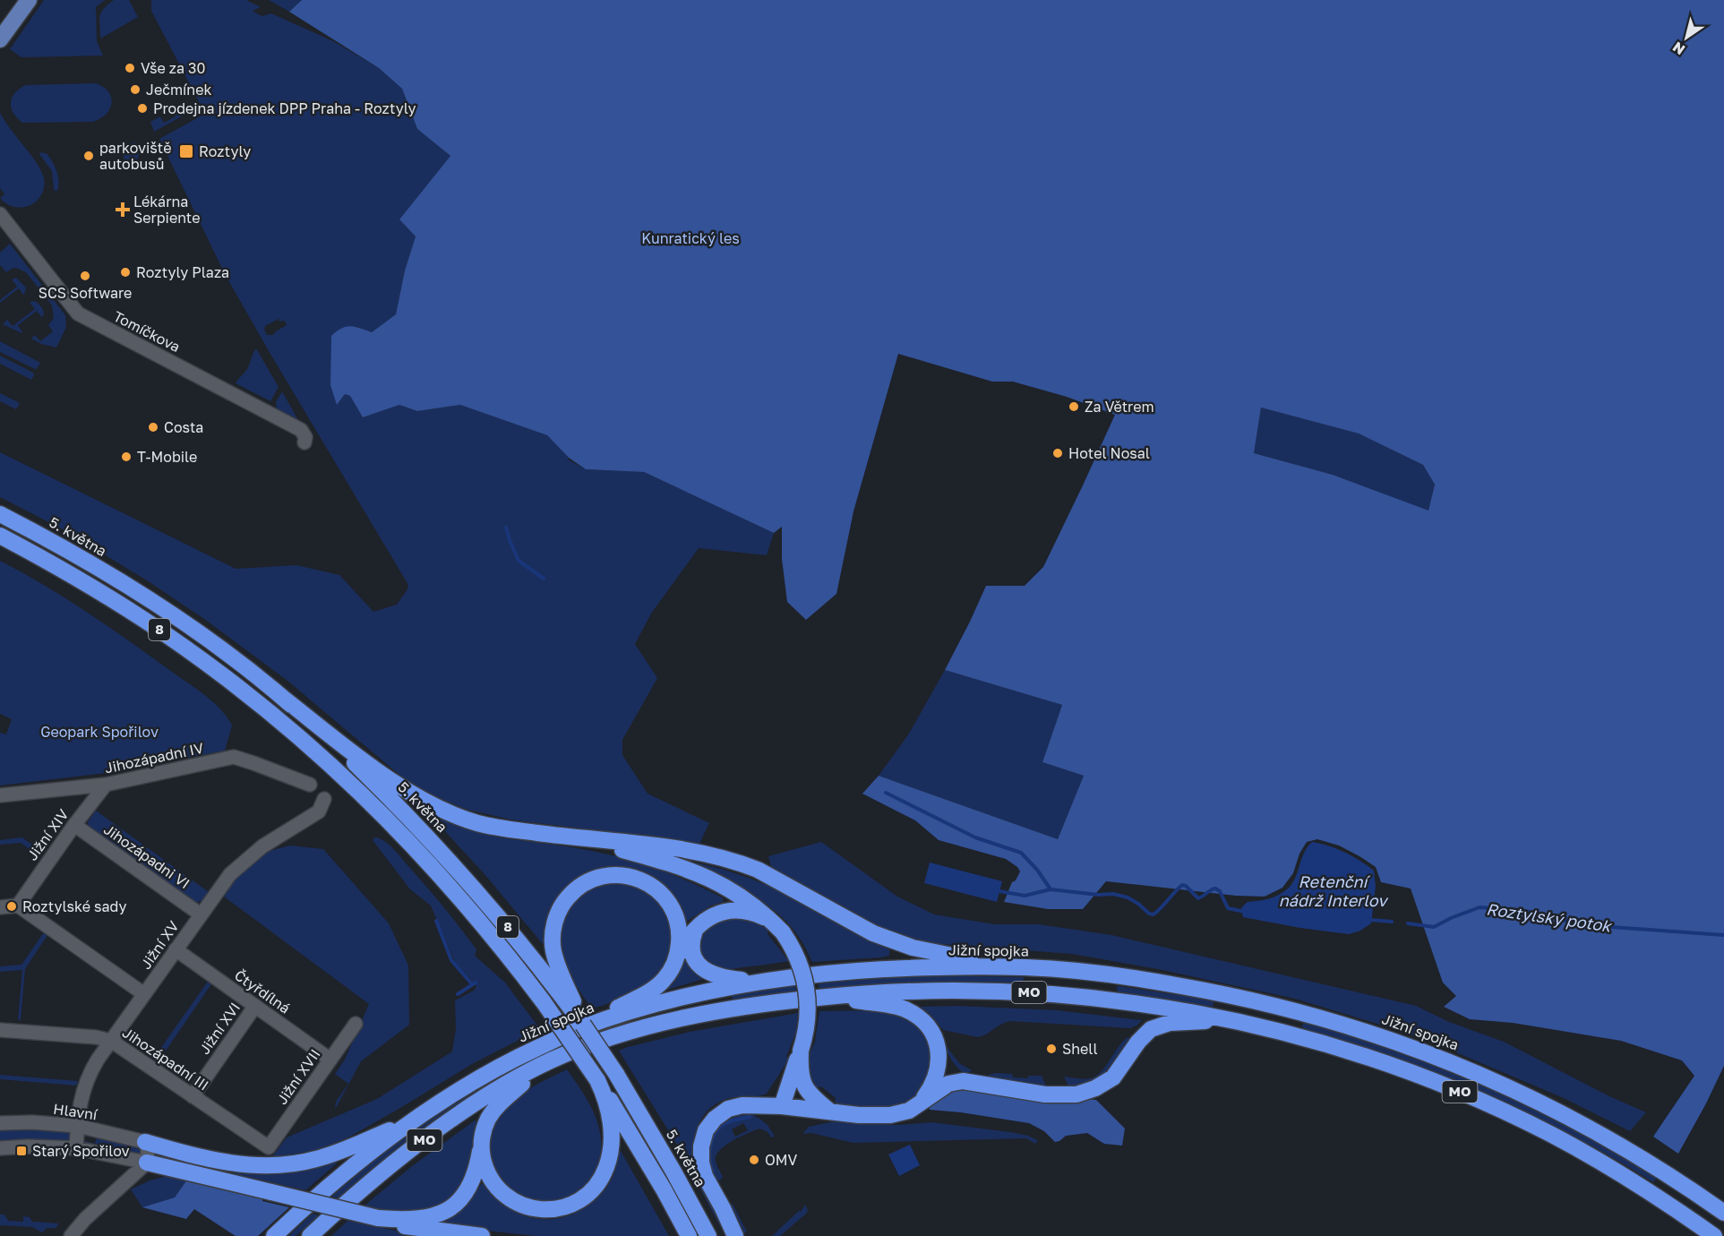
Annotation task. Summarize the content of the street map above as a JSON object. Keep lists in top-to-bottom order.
{
  "streets": {
    "highway": [
      "5. května",
      "8",
      "Jižní spojka",
      "MO"
    ],
    "street": [
      "Tomíčkova",
      "Jihozápadní IV",
      "Jižní XIV",
      "Jihozápadni VI",
      "Jižní XV",
      "Čtyřdílná",
      "Jižní XVI",
      "Jihozápadní III",
      "Jižní XVII",
      "Hlavní"
    ]
  },
  "crossings": [
    ["5. května", "Jižní spojka"],
    ["Jihozápadní IV", "Jižní XIV"],
    ["Jižní XIV", "Jihozápadni VI"],
    ["Jihozápadni VI", "Jižní XV"],
    ["Jižní XV", "Čtyřdílná"],
    ["Jižní XV", "Jihozápadní III"],
    ["Jižní XV", "Hlavní"],
    ["Čtyřdílná", "Jižní XVI"],
    ["Čtyřdílná", "Jižní XVII"],
    ["Jižní XVI", "Jihozápadní III"],
    ["Jihozápadní III", "Jižní XVII"]
  ],
  "water": ["Retenční nádrž Interlov", "Roztylský potok"],
  "parks": ["Kunratický les", "Geopark Spořilov"],
  "places": {
    "other": [
      "Vše za 30",
      "Ječmínek",
      "Prodejna jízdenek DPP Praha - Roztyly",
      "parkoviště autobusů",
      "Roztyly Plaza",
      "SCS Software",
      "Za Větrem",
      "Costa",
      "Hotel Nosal",
      "T-Mobile",
      "Roztylské sady",
      "Shell",
      "OMV"
    ],
    "transit": ["Roztyly", "Starý Spořilov"],
    "health": ["Lékárna Serpiente"]
  },
  "north": "bottom left"
}
